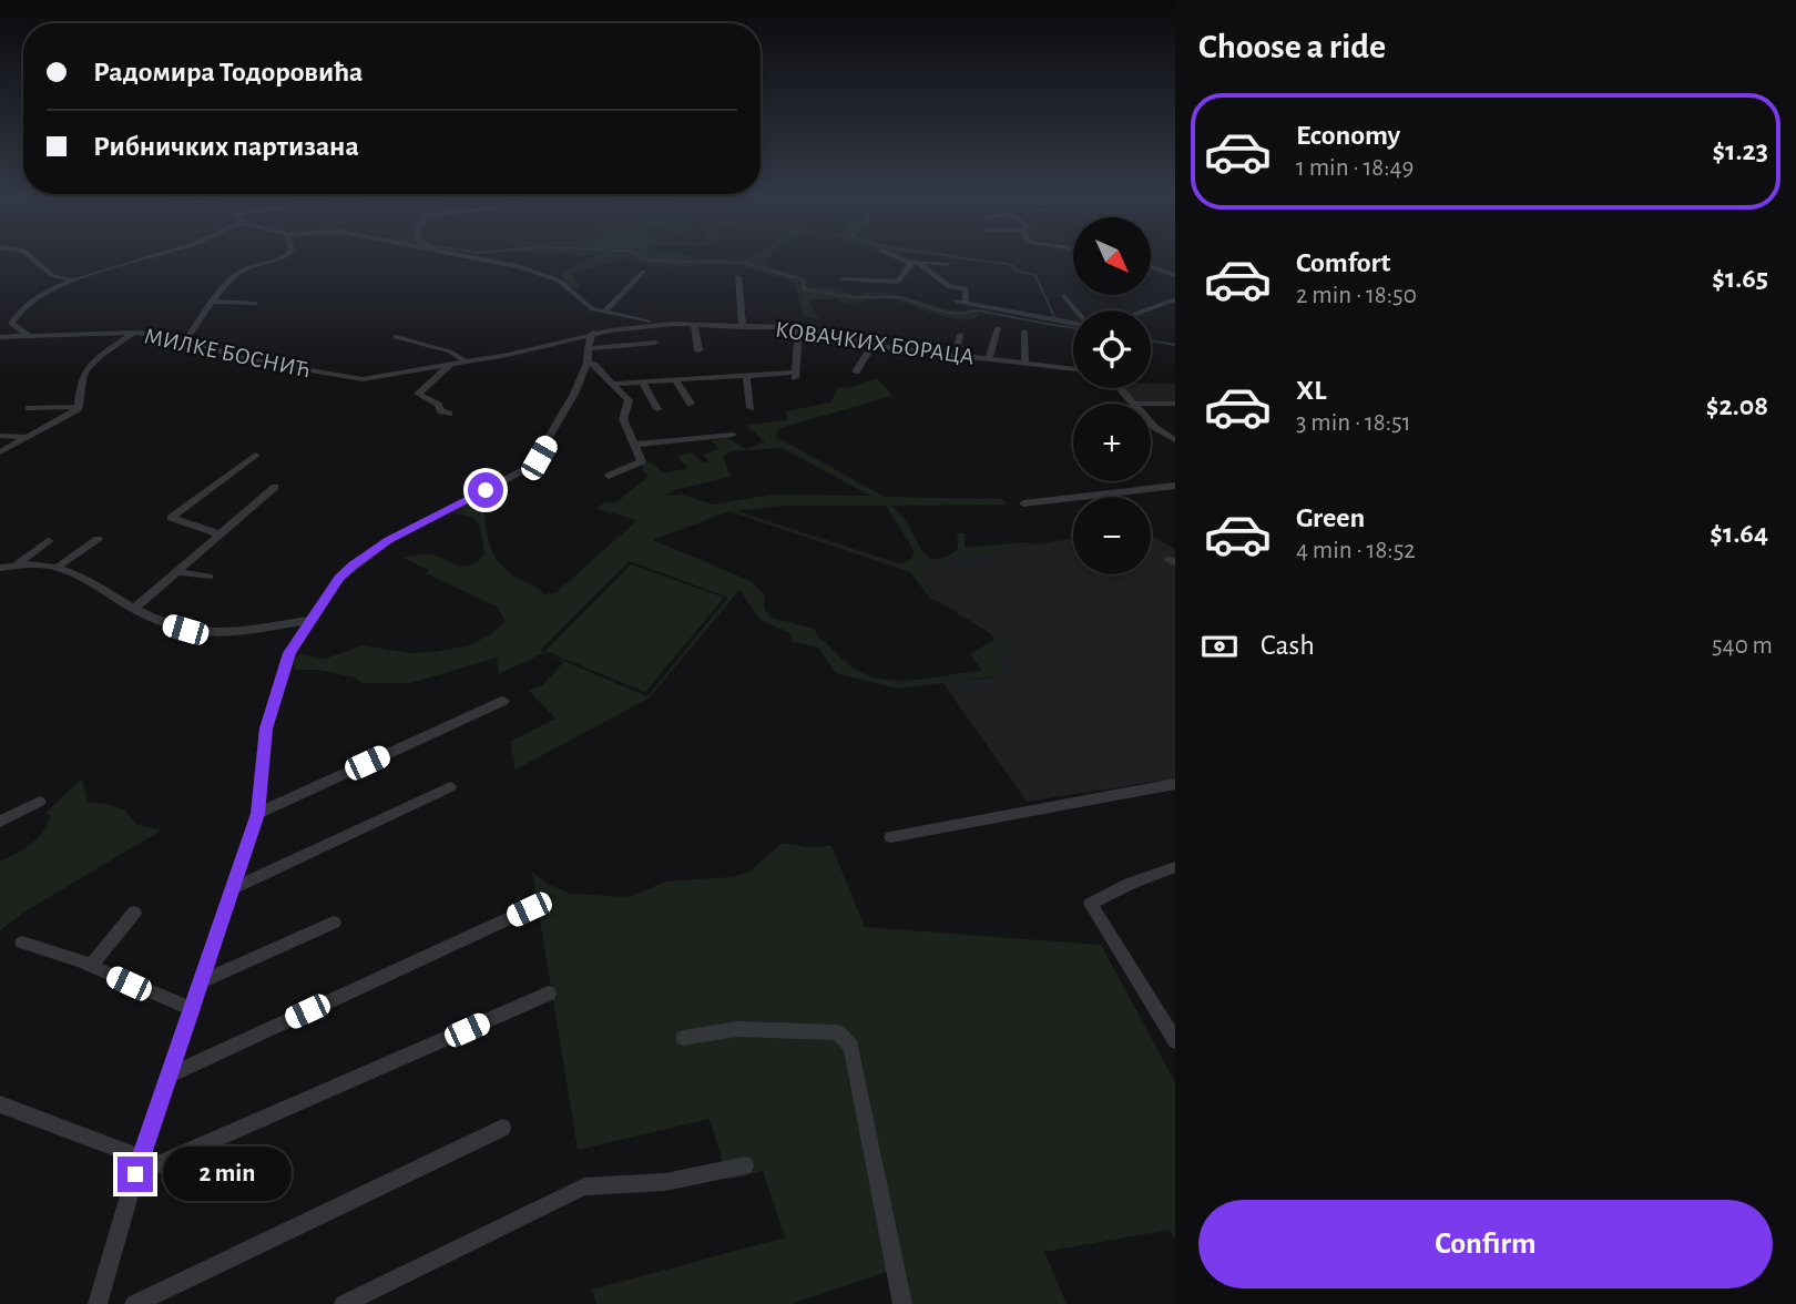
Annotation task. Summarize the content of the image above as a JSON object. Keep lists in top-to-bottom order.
{
  "streets": {
    "street": ["КОВАЧКИХ БОРАЦА", "МИЛКЕ БОСНИЋ"]
  },
  "crossings": [
    ["КОВАЧКИХ БОРАЦА", "МИЛКЕ БОСНИЋ"]
  ],
  "north": "bottom right",
  "page": {
    "heading": "Choose a ride",
    "banner": ["Радомира Тодоровића", "Рибничких партизана"],
    "list": [
      {
        "name": "Economy",
        "note": "1 min · 18:49",
        "value": "$1.23"
      },
      {
        "name": "Comfort",
        "note": "2 min · 18:50",
        "value": "$1.65"
      },
      {
        "name": "XL",
        "note": "3 min · 18:51",
        "value": "$2.08"
      },
      {
        "name": "Green",
        "note": "4 min · 18:52",
        "value": "$1.64"
      }
    ],
    "map_buttons": ["+", "−"],
    "pay": ["Cash", "540 m"],
    "bubble": "2 min",
    "buttons": "Confirm"
  }
}
